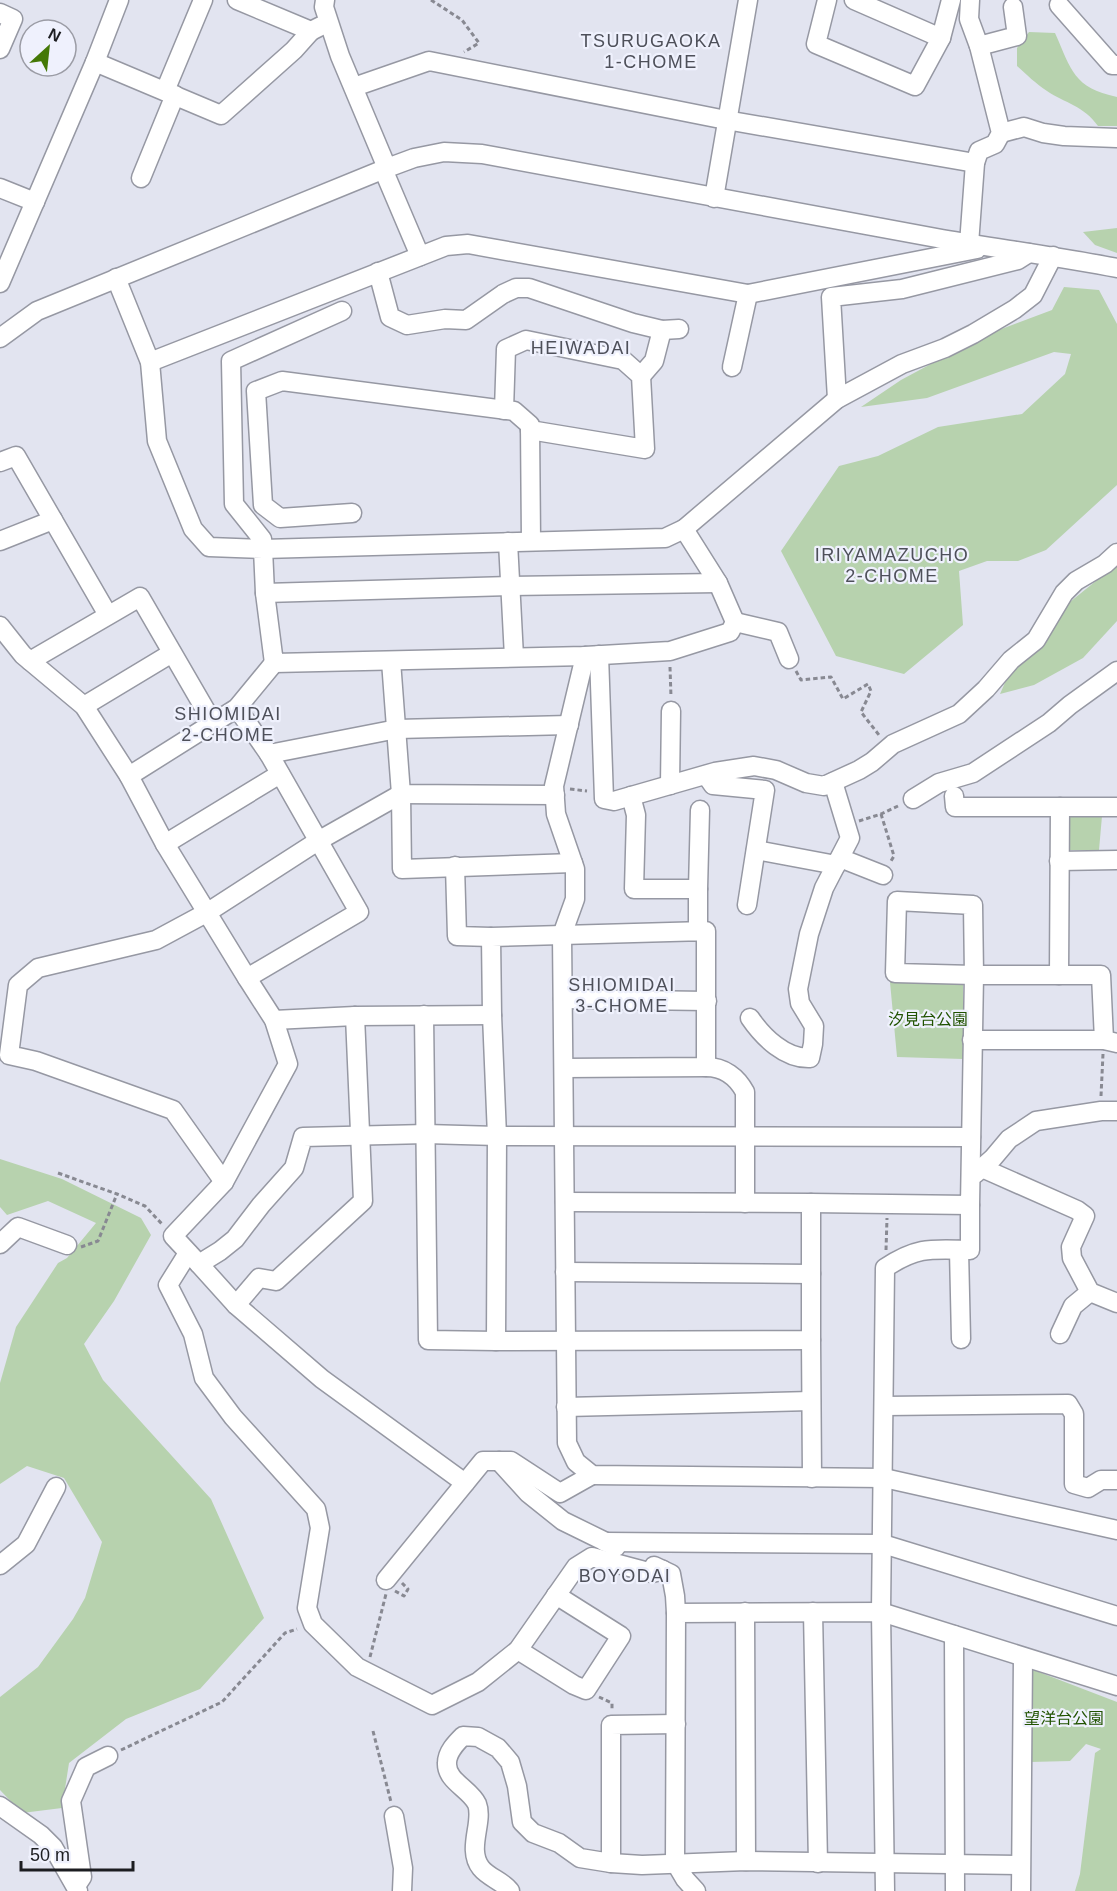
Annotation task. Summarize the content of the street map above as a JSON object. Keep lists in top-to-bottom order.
{
  "districts": [
    "TSURUGAOKA 1-CHOME",
    "HEIWADAI",
    "IRIYAMAZUCHO 2-CHOME",
    "SHIOMIDAI 2-CHOME",
    "SHIOMIDAI 3-CHOME",
    "BOYODAI"
  ],
  "parks": ["汐見台公園", "望洋台公園"],
  "scale_bar": "50 m",
  "north": "top right"
}
